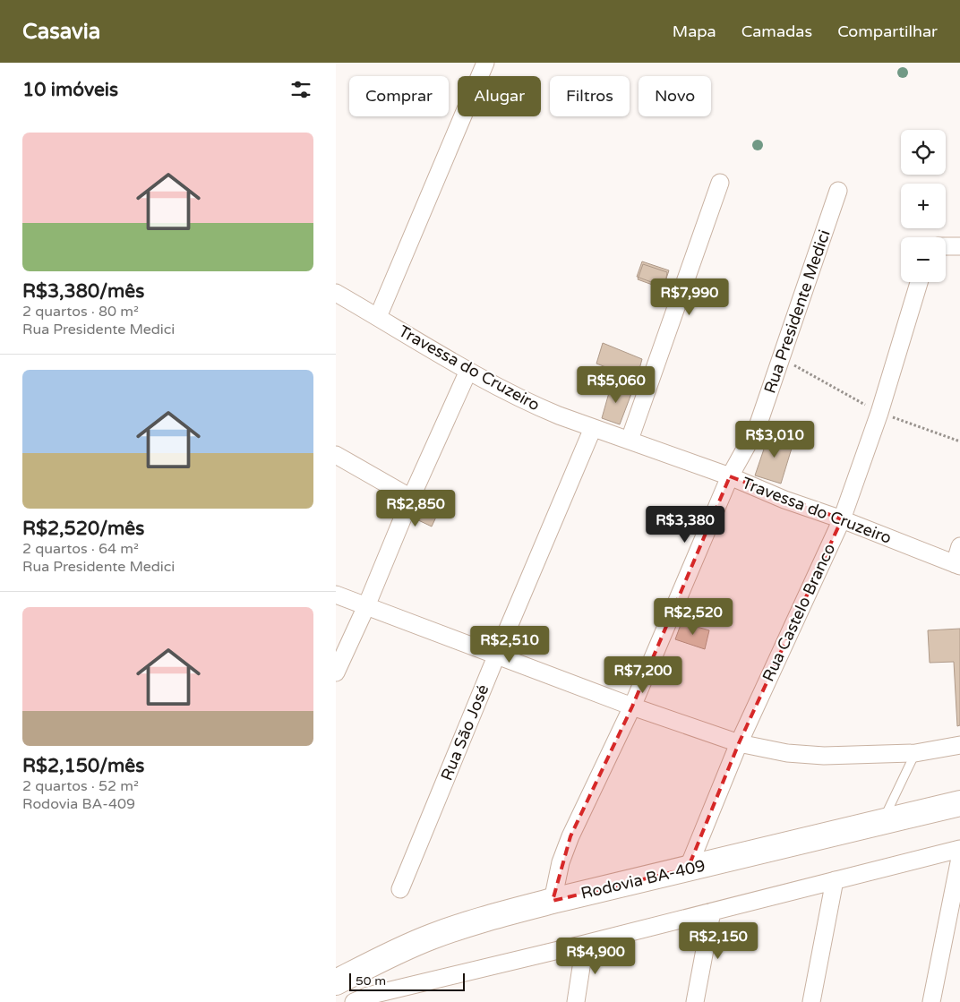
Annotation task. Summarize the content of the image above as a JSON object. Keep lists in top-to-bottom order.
{
  "streets": {
    "main road": ["Rodovia BA-409"],
    "street": [
      "Rua Presidente Medici",
      "Travessa do Cruzeiro",
      "Rua Castelo Branco",
      "Rua São José"
    ]
  },
  "crossings": [
    ["Rua Presidente Medici", "Travessa do Cruzeiro"],
    ["Rua Presidente Medici", "Rodovia BA-409"],
    ["Travessa do Cruzeiro", "Rua Castelo Branco"],
    ["Travessa do Cruzeiro", "Rua São José"],
    ["Rua Castelo Branco", "Rodovia BA-409"]
  ],
  "scale_bar": "50 m",
  "page": {
    "header": "Casavia",
    "nav": ["Mapa", "Camadas", "Compartilhar"],
    "heading": "10 imóveis",
    "chip": [
      "Comprar",
      "Alugar",
      "Filtros",
      "Novo"
    ],
    "list": [
      {
        "name": "R$3,380/mês",
        "note": "2 quartos · 80 m² · Rua Presidente Medici"
      },
      {
        "name": "R$2,520/mês",
        "note": "2 quartos · 64 m² · Rua Presidente Medici"
      },
      {
        "name": "R$2,150/mês",
        "note": "2 quartos · 52 m² · Rodovia BA-409"
      }
    ],
    "map_buttons": ["+", "−"],
    "price": [
      "R$7,990",
      "R$5,060",
      "R$3,010",
      "R$2,850",
      "R$3,380",
      "R$2,520",
      "R$2,510",
      "R$7,200",
      "R$2,150",
      "R$4,900"
    ],
    "scale": "50 m"
  }
}
